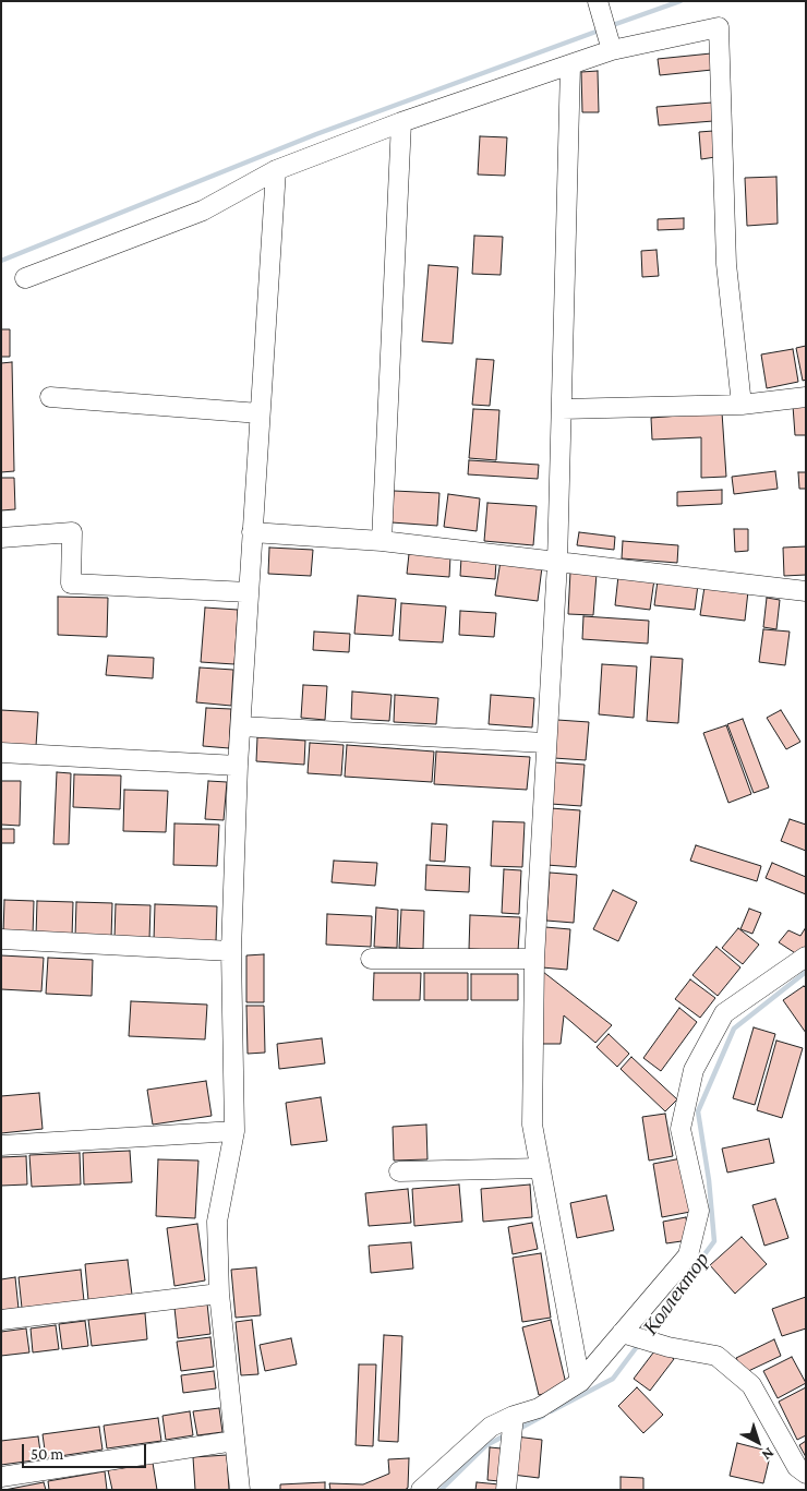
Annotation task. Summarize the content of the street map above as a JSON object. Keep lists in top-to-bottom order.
{
  "water": ["Коллектор"],
  "scale_bar": "50 m",
  "north": "bottom right"
}
